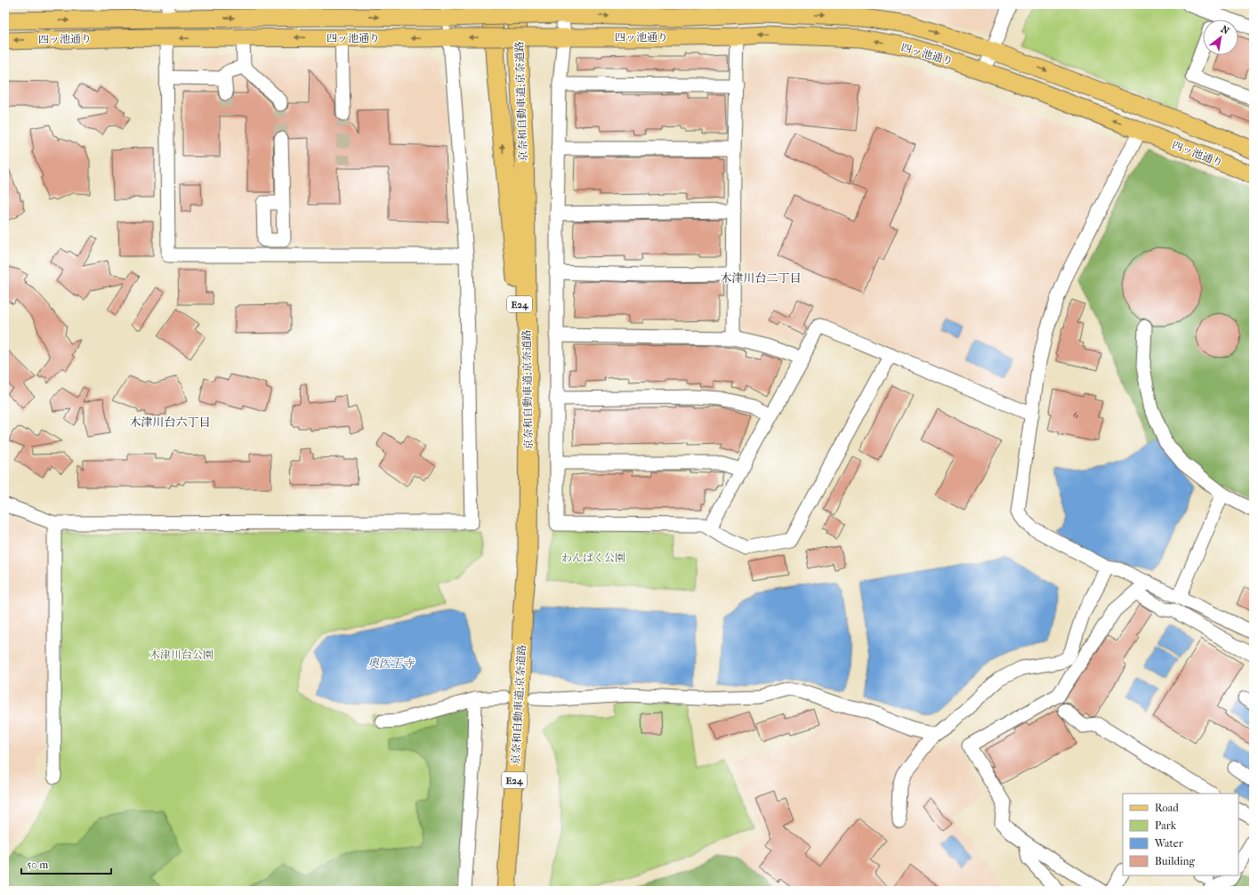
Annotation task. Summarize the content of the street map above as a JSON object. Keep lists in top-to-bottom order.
{
  "streets": {
    "highway": ["京奈和自動車道;京奈道路", "E24"],
    "main road": ["四ッ池通り"]
  },
  "districts": ["木津川台二丁目", "木津川台六丁目"],
  "water": ["奥医王寺"],
  "parks": ["わんぱく公園", "木津川台公園"],
  "house_numbers": ["6"],
  "legend": [
    "Road",
    "Park",
    "Water",
    "Building"
  ],
  "scale_bar": "50 m",
  "north": "top right"
}
